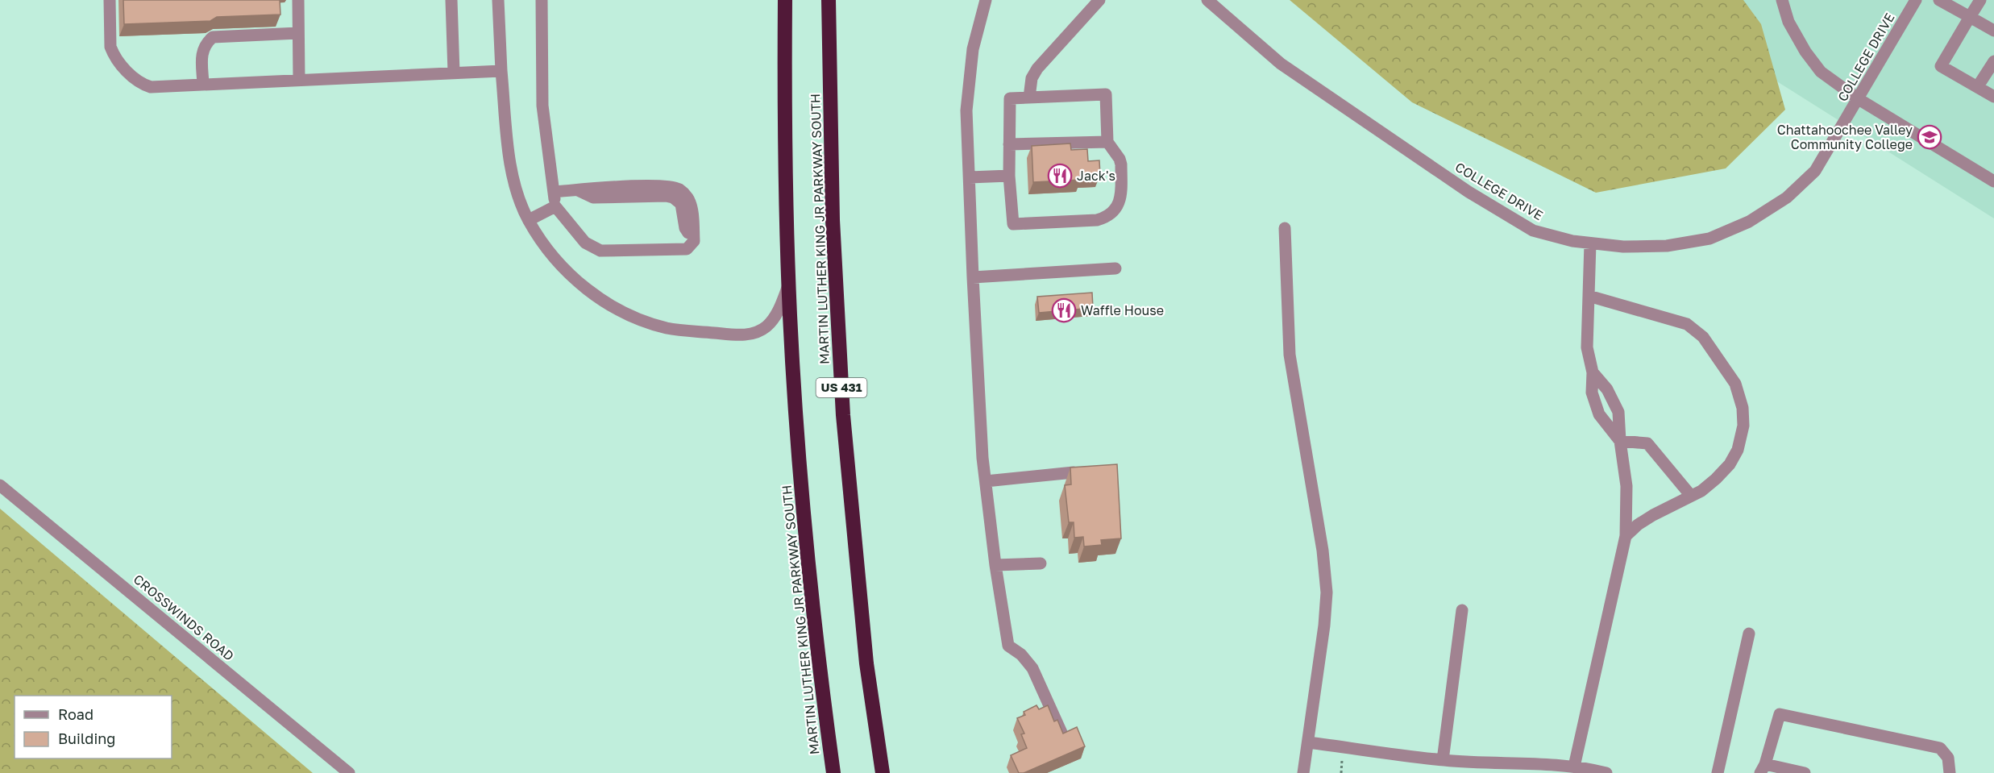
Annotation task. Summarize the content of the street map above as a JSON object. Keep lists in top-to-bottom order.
{
  "streets": {
    "highway": ["MARTIN LUTHER KING JR PARKWAY SOUTH", "US 431"],
    "street": ["COLLEGE DRIVE", "CROSSWINDS ROAD"]
  },
  "places": {
    "school or university": ["Chattahoochee Valley Community College"],
    "restaurant": ["Jack's", "Waffle House"]
  },
  "legend": ["Road", "Building"]
}
